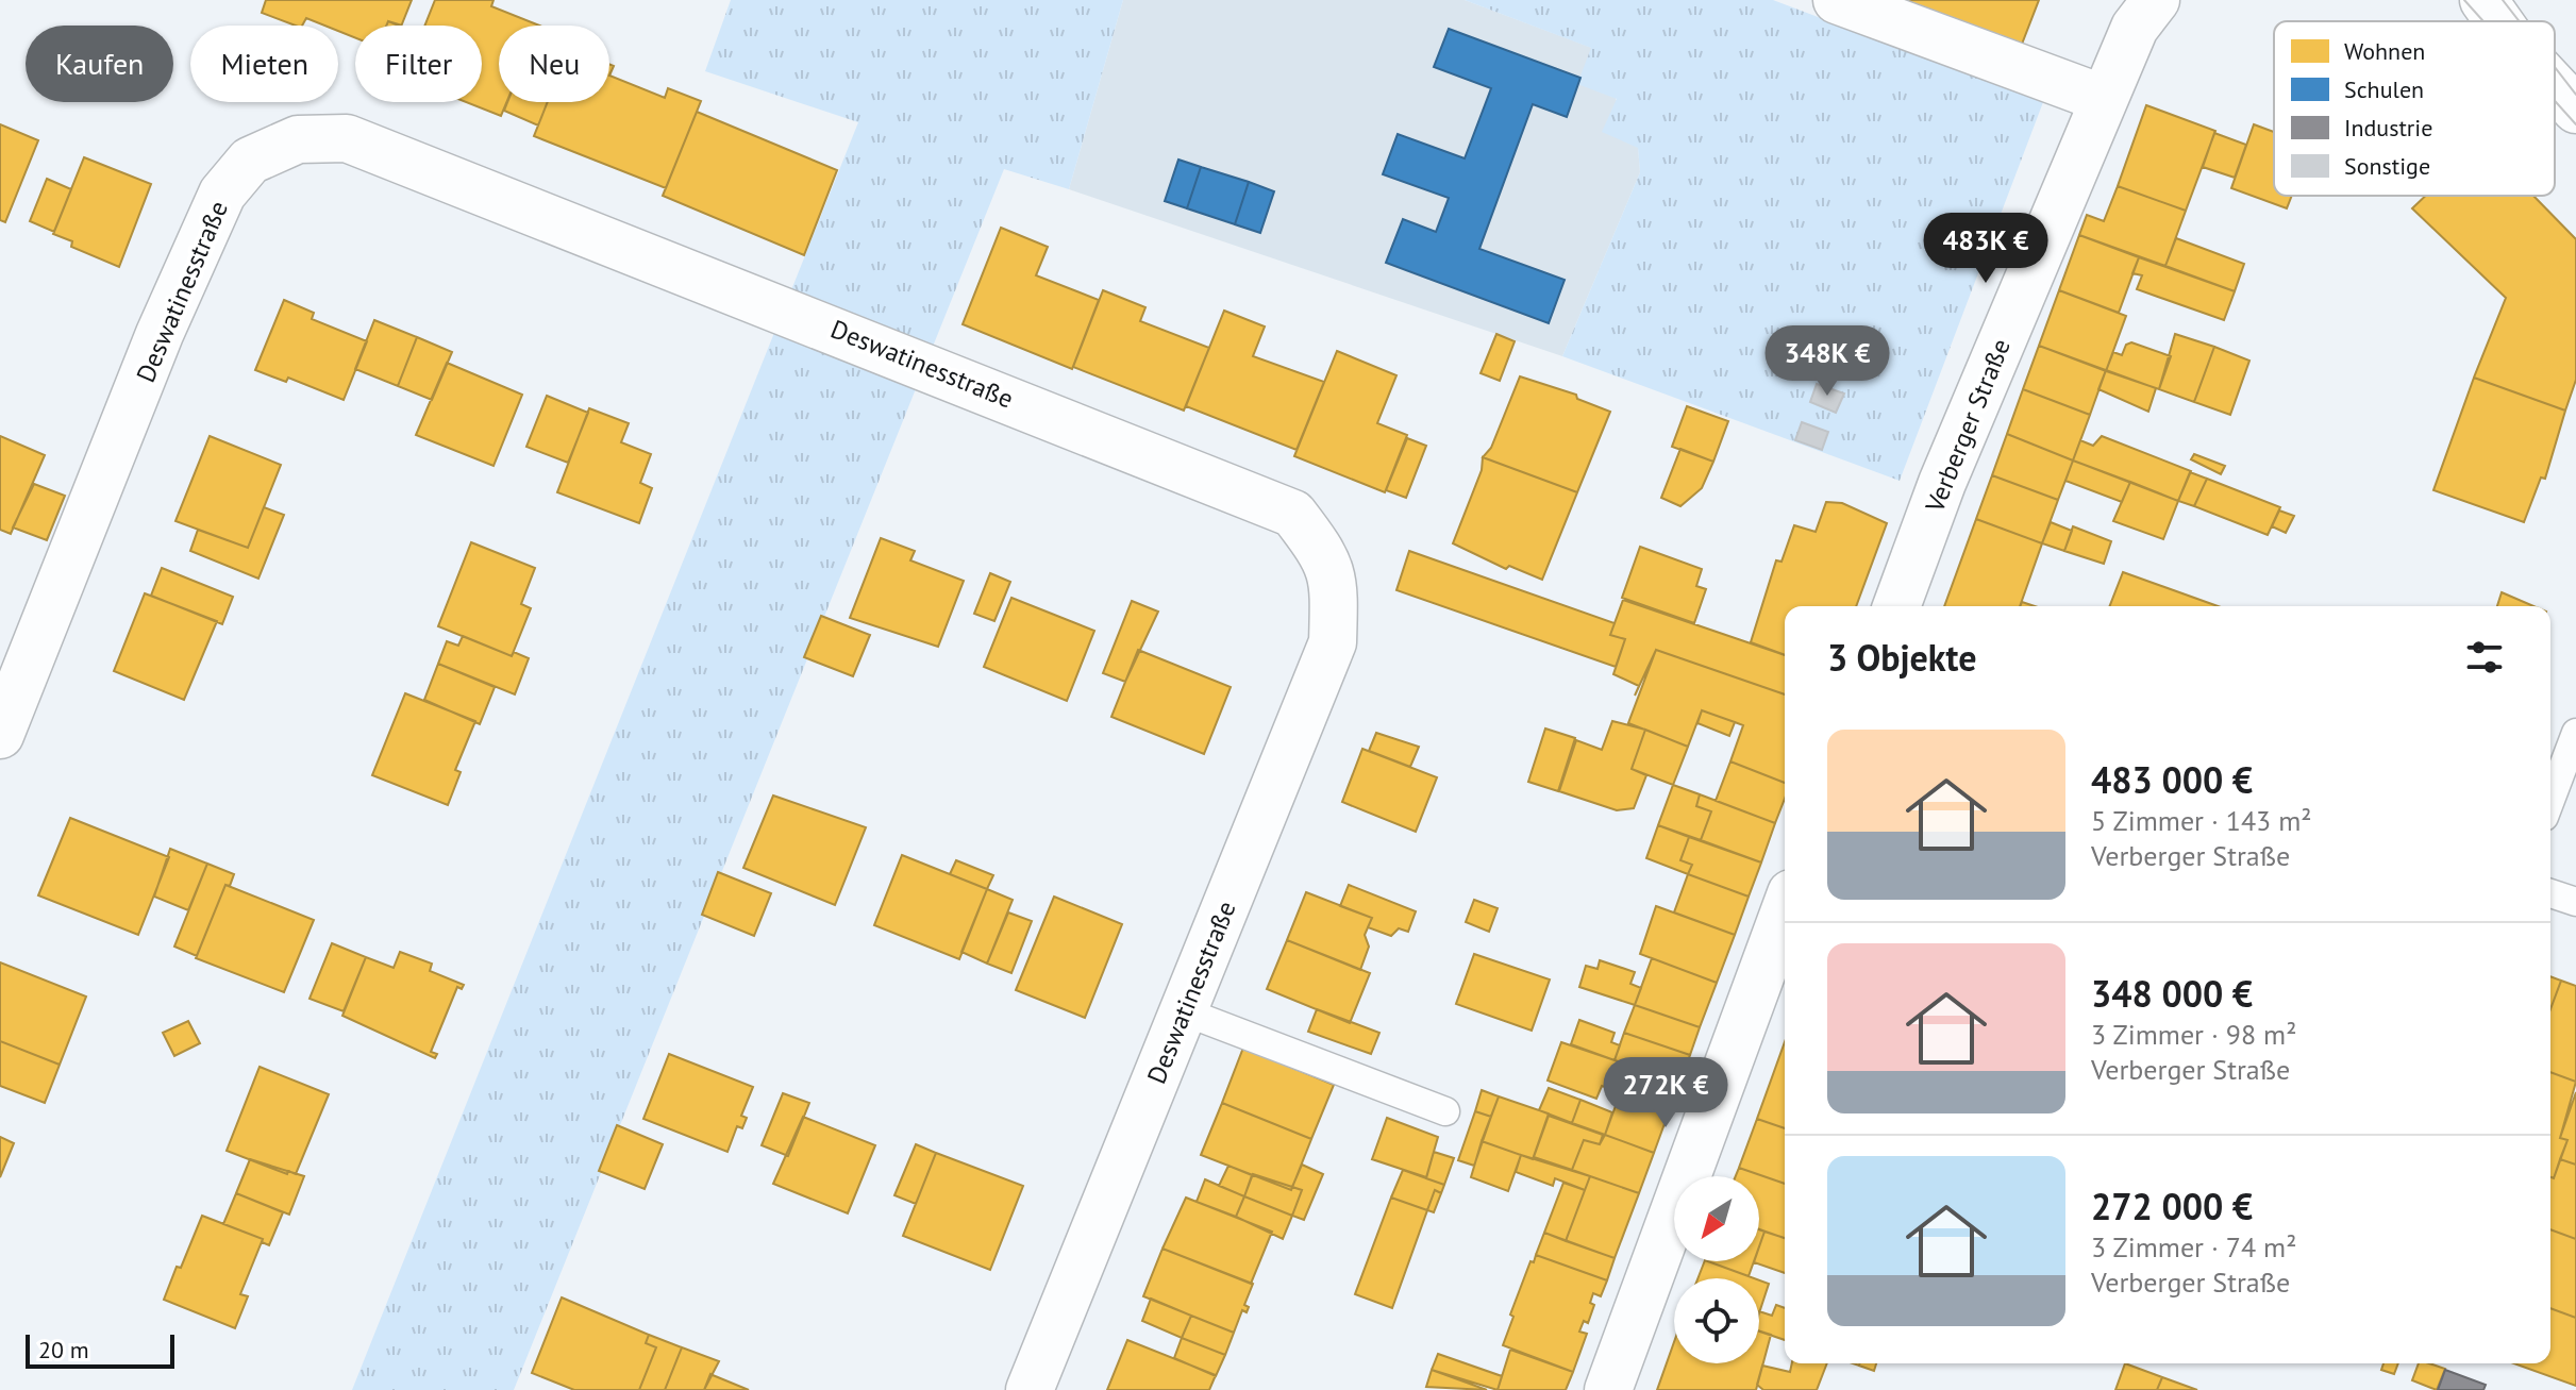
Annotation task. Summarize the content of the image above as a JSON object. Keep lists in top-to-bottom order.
{
  "streets": {
    "street": ["Deswatinesstraße", "Verberger Straße"]
  },
  "legend": [
    "Wohnen",
    "Schulen",
    "Industrie",
    "Sonstige"
  ],
  "scale_bar": "20 m",
  "north": "bottom left",
  "page": {
    "chip": [
      "Kaufen",
      "Mieten",
      "Filter",
      "Neu"
    ],
    "price": ["483K €", "348K €", "272K €"],
    "heading": "3 Objekte",
    "list": [
      {
        "name": "483 000 €",
        "note": "5 Zimmer · 143 m² · Verberger Straße"
      },
      {
        "name": "348 000 €",
        "note": "3 Zimmer · 98 m² · Verberger Straße"
      },
      {
        "name": "272 000 €",
        "note": "3 Zimmer · 74 m² · Verberger Straße"
      }
    ],
    "scale": "20 m"
  }
}
